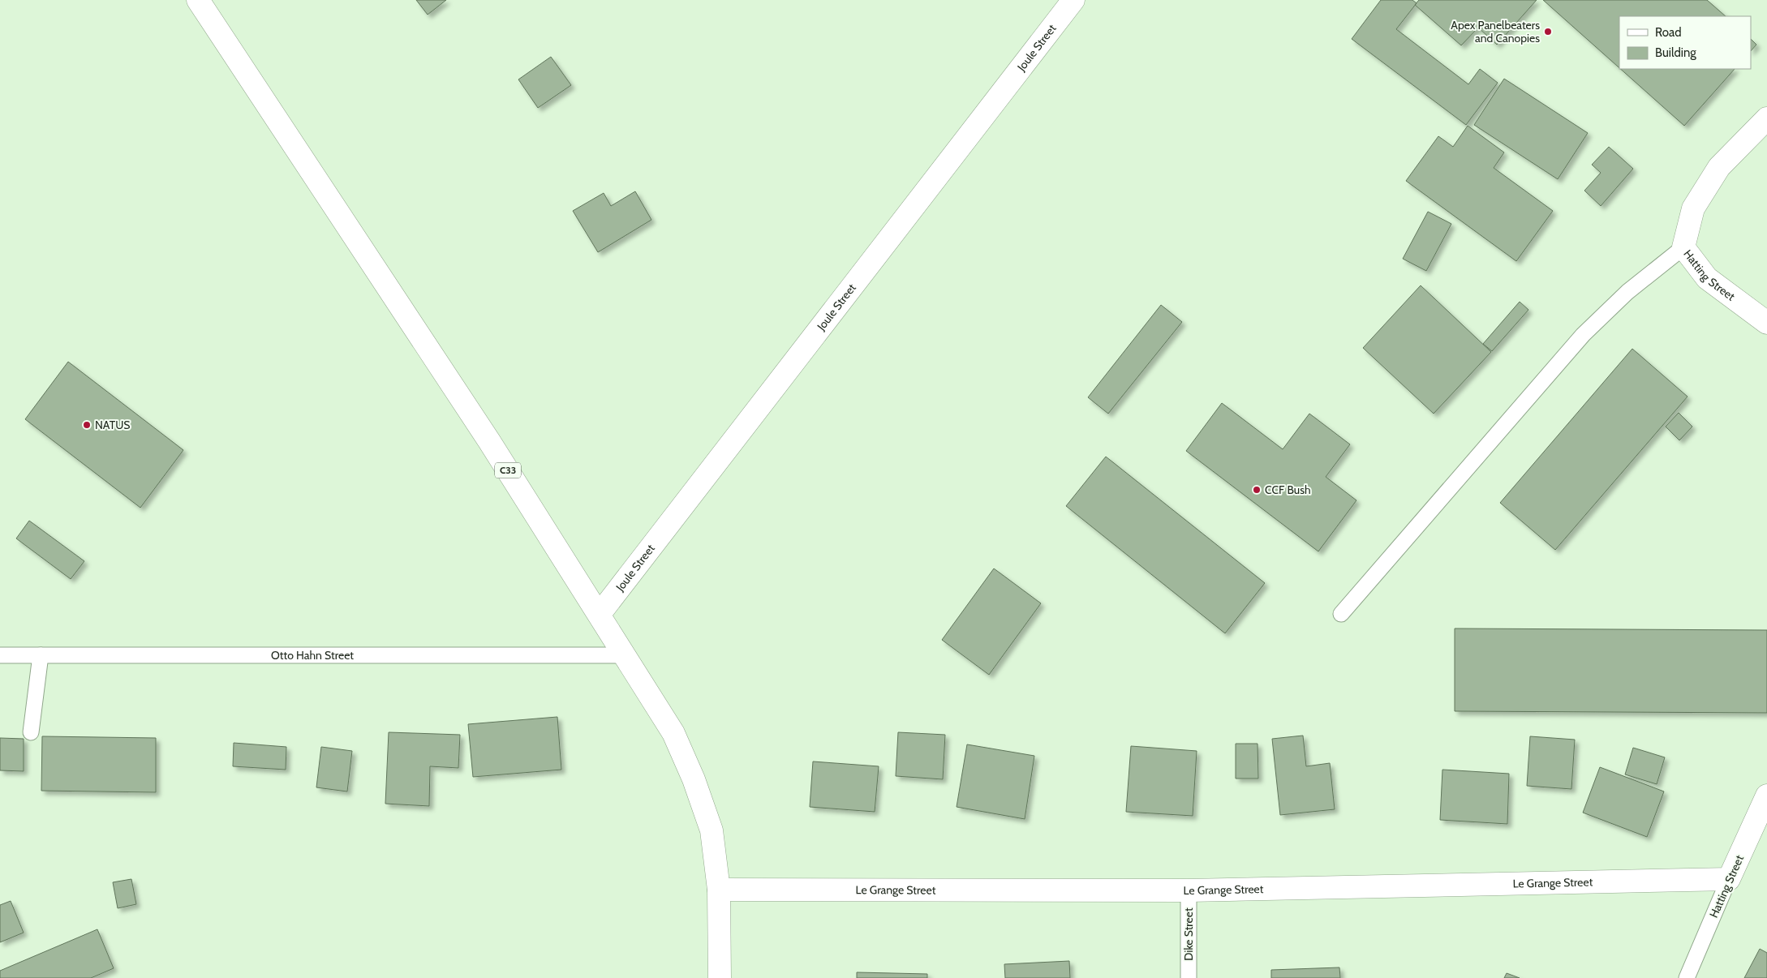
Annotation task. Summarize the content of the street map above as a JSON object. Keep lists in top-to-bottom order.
{
  "streets": {
    "street": [
      "Joule Street",
      "Hatting Street",
      "C33",
      "Le Grange Street"
    ],
    "lane": ["Otto Hahn Street", "Dike Street"]
  },
  "crossings": [
    ["Joule Street", "C33"],
    ["Hatting Street", "Le Grange Street"],
    ["C33", "Otto Hahn Street"],
    ["C33", "Le Grange Street"],
    ["Le Grange Street", "Dike Street"]
  ],
  "places": ["Apex Panelbeaters and Canopies", "NATUS", "CCF Bush"],
  "legend": ["Road", "Building"]
}
